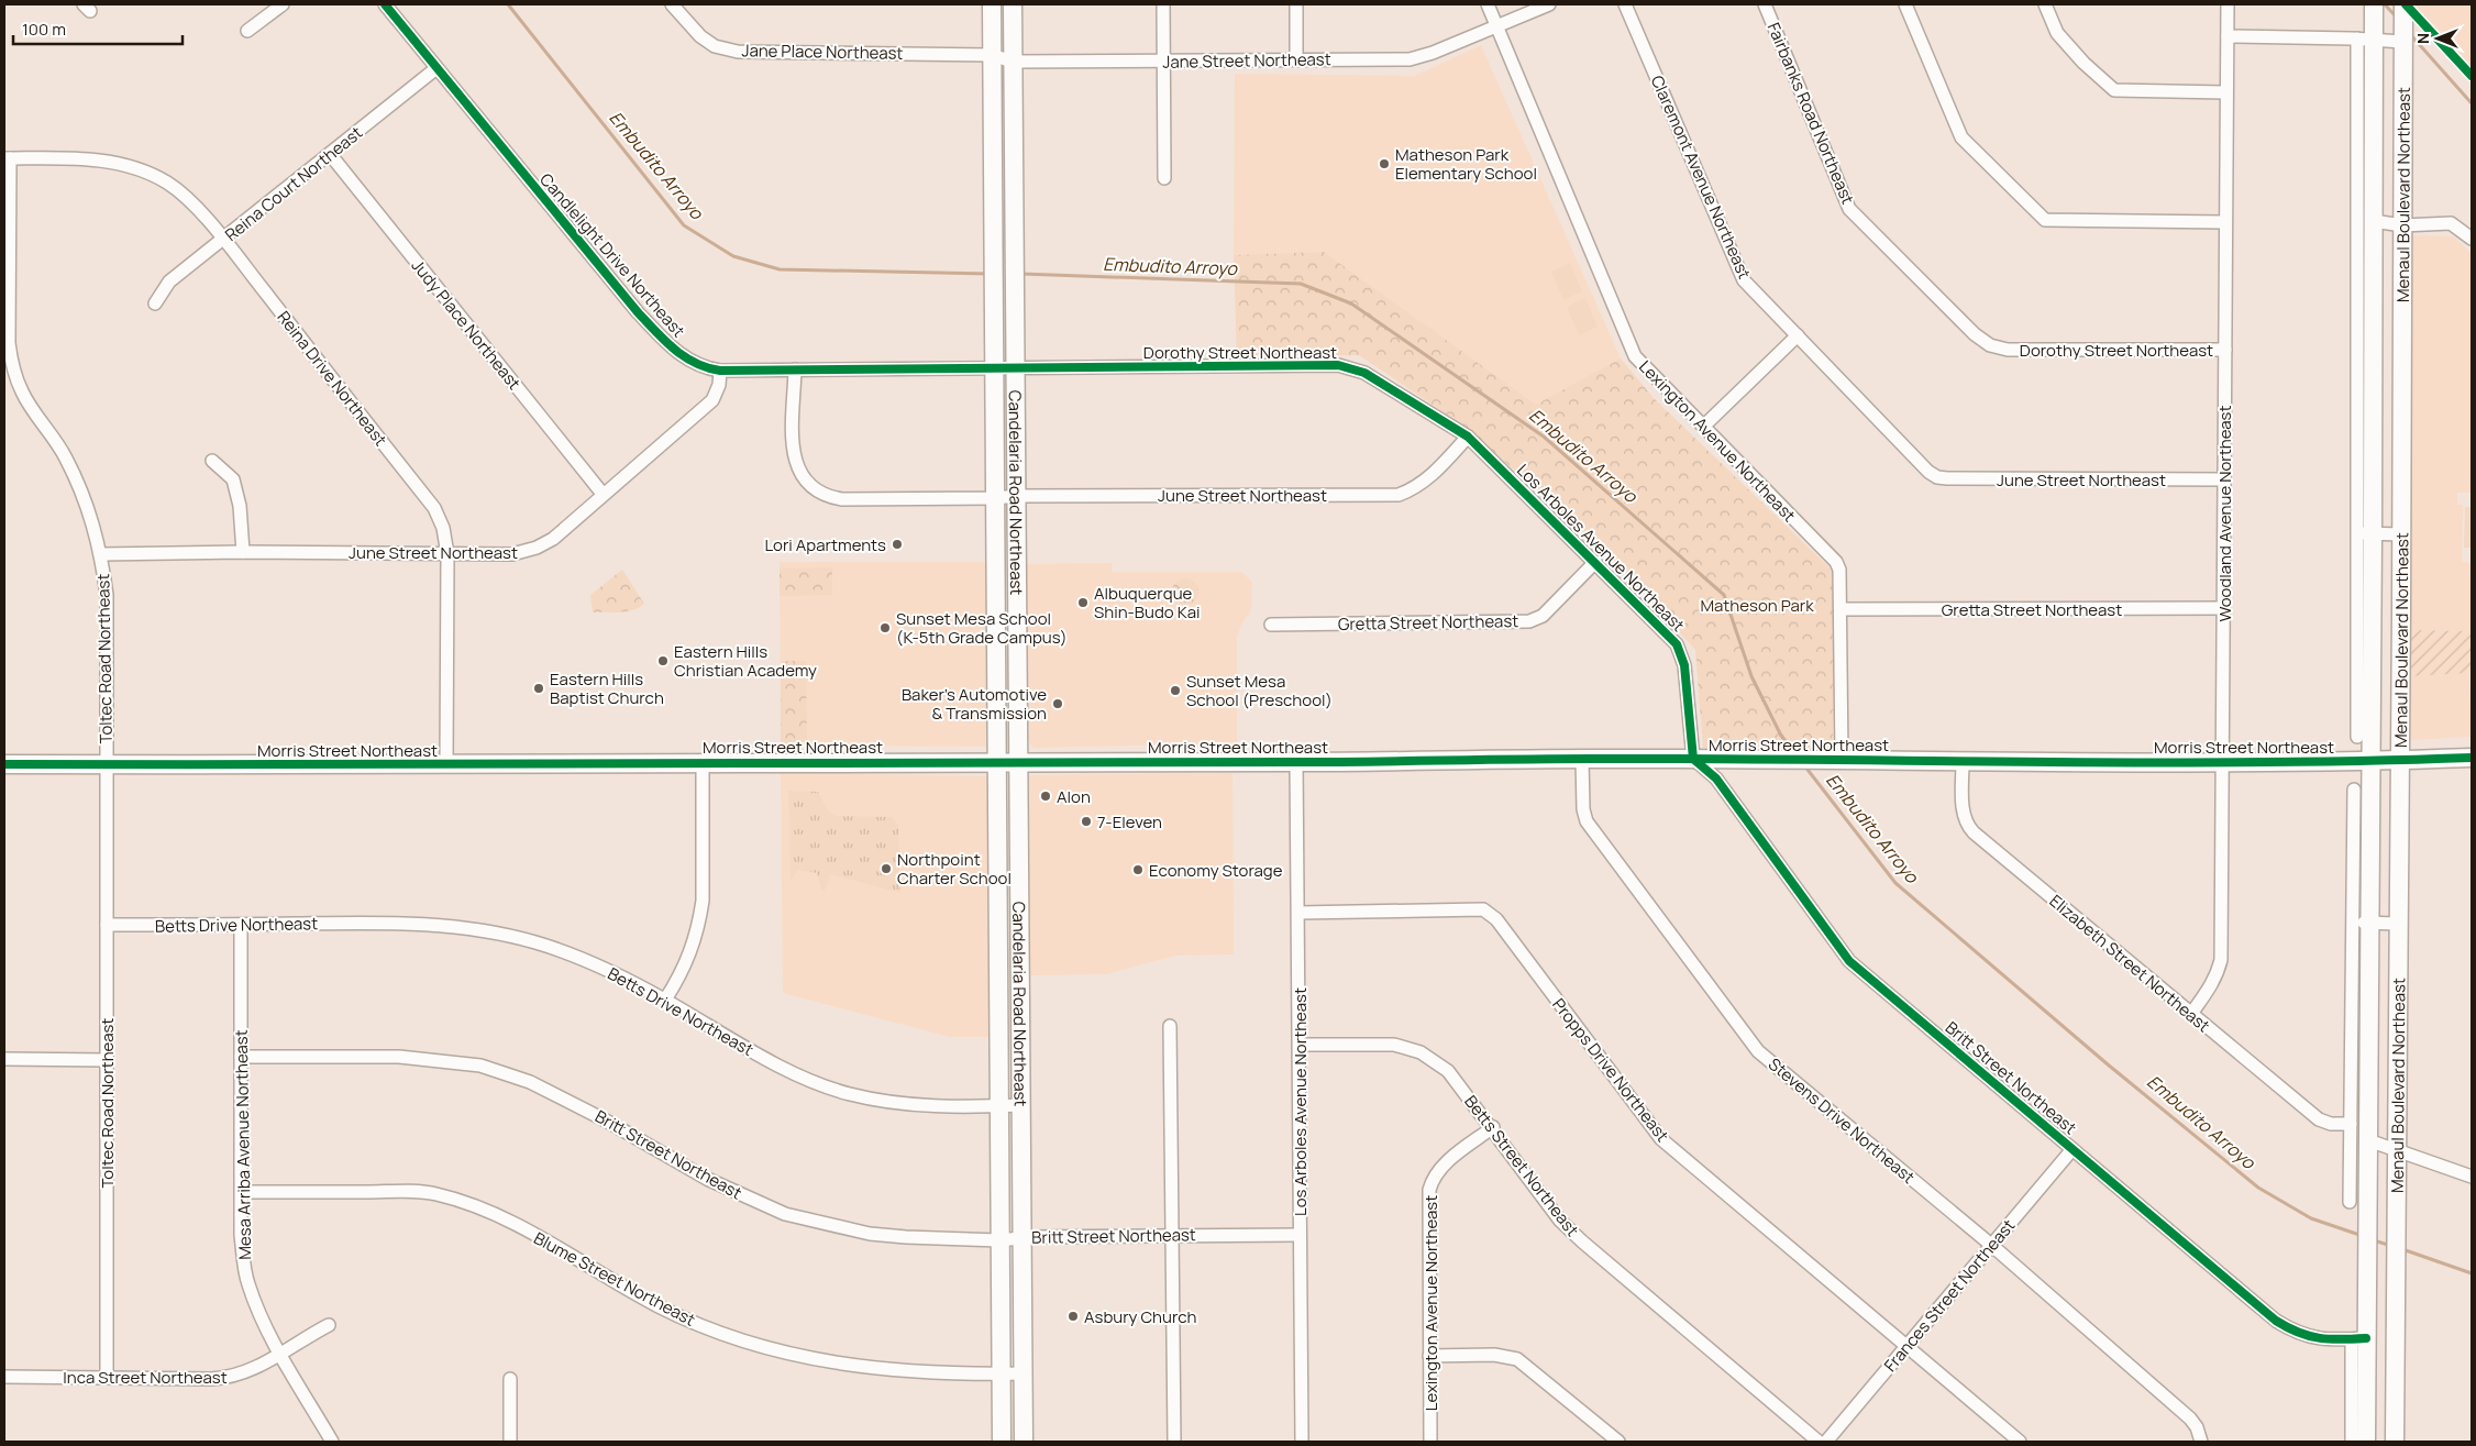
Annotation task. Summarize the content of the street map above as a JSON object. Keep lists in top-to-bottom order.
{
  "streets": {
    "main road": ["Menaul Boulevard Northeast", "Candelaria Road Northeast", "Morris Street Northeast"],
    "street": [
      "Jane Place Northeast",
      "Jane Street Northeast",
      "Fairbanks Road Northeast",
      "Claremont Avenue Northeast",
      "Reina Court Northeast",
      "Candlelight Drive Northeast",
      "Judy Place Northeast",
      "Dorothy Street Northeast",
      "Reina Drive Northeast",
      "Lexington Avenue Northeast",
      "June Street Northeast",
      "Woodland Avenue Northeast",
      "Los Arboles Avenue Northeast",
      "Gretta Street Northeast",
      "Toltec Road Northeast",
      "Betts Drive Northeast",
      "Elizabeth Street Northeast",
      "Propps Drive Northeast",
      "Britt Street Northeast",
      "Stevens Drive Northeast",
      "Mesa Arriba Avenue Northeast",
      "Betts Street Northeast",
      "Blume Street Northeast",
      "Frances Street Northeast",
      "Inca Street Northeast"
    ]
  },
  "crossings": [
    ["Jane Place Northeast", "Jane Street Northeast"],
    ["Jane Place Northeast", "Candelaria Road Northeast"],
    ["Jane Street Northeast", "Lexington Avenue Northeast"],
    ["Jane Street Northeast", "Candelaria Road Northeast"],
    ["Fairbanks Road Northeast", "Dorothy Street Northeast"],
    ["Claremont Avenue Northeast", "June Street Northeast"],
    ["Reina Court Northeast", "Candlelight Drive Northeast"],
    ["Reina Court Northeast", "Judy Place Northeast"],
    ["Reina Court Northeast", "Reina Drive Northeast"],
    ["Menaul Boulevard Northeast", "Morris Street Northeast"],
    ["Menaul Boulevard Northeast", "Britt Street Northeast"],
    ["Candlelight Drive Northeast", "Dorothy Street Northeast"],
    ["Candlelight Drive Northeast", "June Street Northeast"],
    ["Candlelight Drive Northeast", "Candelaria Road Northeast"],
    ["Judy Place Northeast", "June Street Northeast"],
    ["Dorothy Street Northeast", "June Street Northeast"],
    ["Dorothy Street Northeast", "Candelaria Road Northeast"],
    ["Dorothy Street Northeast", "Woodland Avenue Northeast"],
    ["Dorothy Street Northeast", "Los Arboles Avenue Northeast"],
    ["Reina Drive Northeast", "June Street Northeast"],
    ["Reina Drive Northeast", "Toltec Road Northeast"],
    ["Reina Drive Northeast", "Morris Street Northeast"],
    ["Lexington Avenue Northeast", "Gretta Street Northeast"],
    ["Lexington Avenue Northeast", "Morris Street Northeast"],
    ["Lexington Avenue Northeast", "Betts Street Northeast"],
    ["June Street Northeast", "Candelaria Road Northeast"],
    ["June Street Northeast", "Woodland Avenue Northeast"],
    ["June Street Northeast", "Los Arboles Avenue Northeast"],
    ["June Street Northeast", "Toltec Road Northeast"],
    ["Candelaria Road Northeast", "Morris Street Northeast"],
    ["Candelaria Road Northeast", "Betts Drive Northeast"],
    ["Candelaria Road Northeast", "Britt Street Northeast"],
    ["Candelaria Road Northeast", "Blume Street Northeast"],
    ["Woodland Avenue Northeast", "Gretta Street Northeast"],
    ["Woodland Avenue Northeast", "Morris Street Northeast"],
    ["Woodland Avenue Northeast", "Elizabeth Street Northeast"],
    ["Los Arboles Avenue Northeast", "Gretta Street Northeast"],
    ["Los Arboles Avenue Northeast", "Morris Street Northeast"],
    ["Los Arboles Avenue Northeast", "Propps Drive Northeast"],
    ["Los Arboles Avenue Northeast", "Britt Street Northeast"],
    ["Los Arboles Avenue Northeast", "Betts Street Northeast"],
    ["Toltec Road Northeast", "Morris Street Northeast"],
    ["Toltec Road Northeast", "Betts Drive Northeast"],
    ["Toltec Road Northeast", "Inca Street Northeast"],
    ["Morris Street Northeast", "Elizabeth Street Northeast"],
    ["Morris Street Northeast", "Britt Street Northeast"],
    ["Morris Street Northeast", "Stevens Drive Northeast"],
    ["Betts Drive Northeast", "Mesa Arriba Avenue Northeast"],
    ["Propps Drive Northeast", "Frances Street Northeast"],
    ["Britt Street Northeast", "Mesa Arriba Avenue Northeast"],
    ["Britt Street Northeast", "Frances Street Northeast"],
    ["Stevens Drive Northeast", "Frances Street Northeast"],
    ["Mesa Arriba Avenue Northeast", "Blume Street Northeast"],
    ["Mesa Arriba Avenue Northeast", "Inca Street Northeast"]
  ],
  "water": ["Embudito Arroyo"],
  "parks": ["Matheson Park"],
  "places": [
    "Matheson Park Elementary School",
    "Lori Apartments",
    "Albuquerque Shin-Budo Kai",
    "Sunset Mesa School (K-5th Grade Campus)",
    "Eastern Hills Christian Academy",
    "Eastern Hills Baptist Church",
    "Sunset Mesa School (Preschool)",
    "Baker's Automotive & Transmission",
    "Alon",
    "7-Eleven",
    "Northpoint Charter School",
    "Economy Storage",
    "Asbury Church"
  ],
  "scale_bar": "100 m",
  "north": "left"
}
